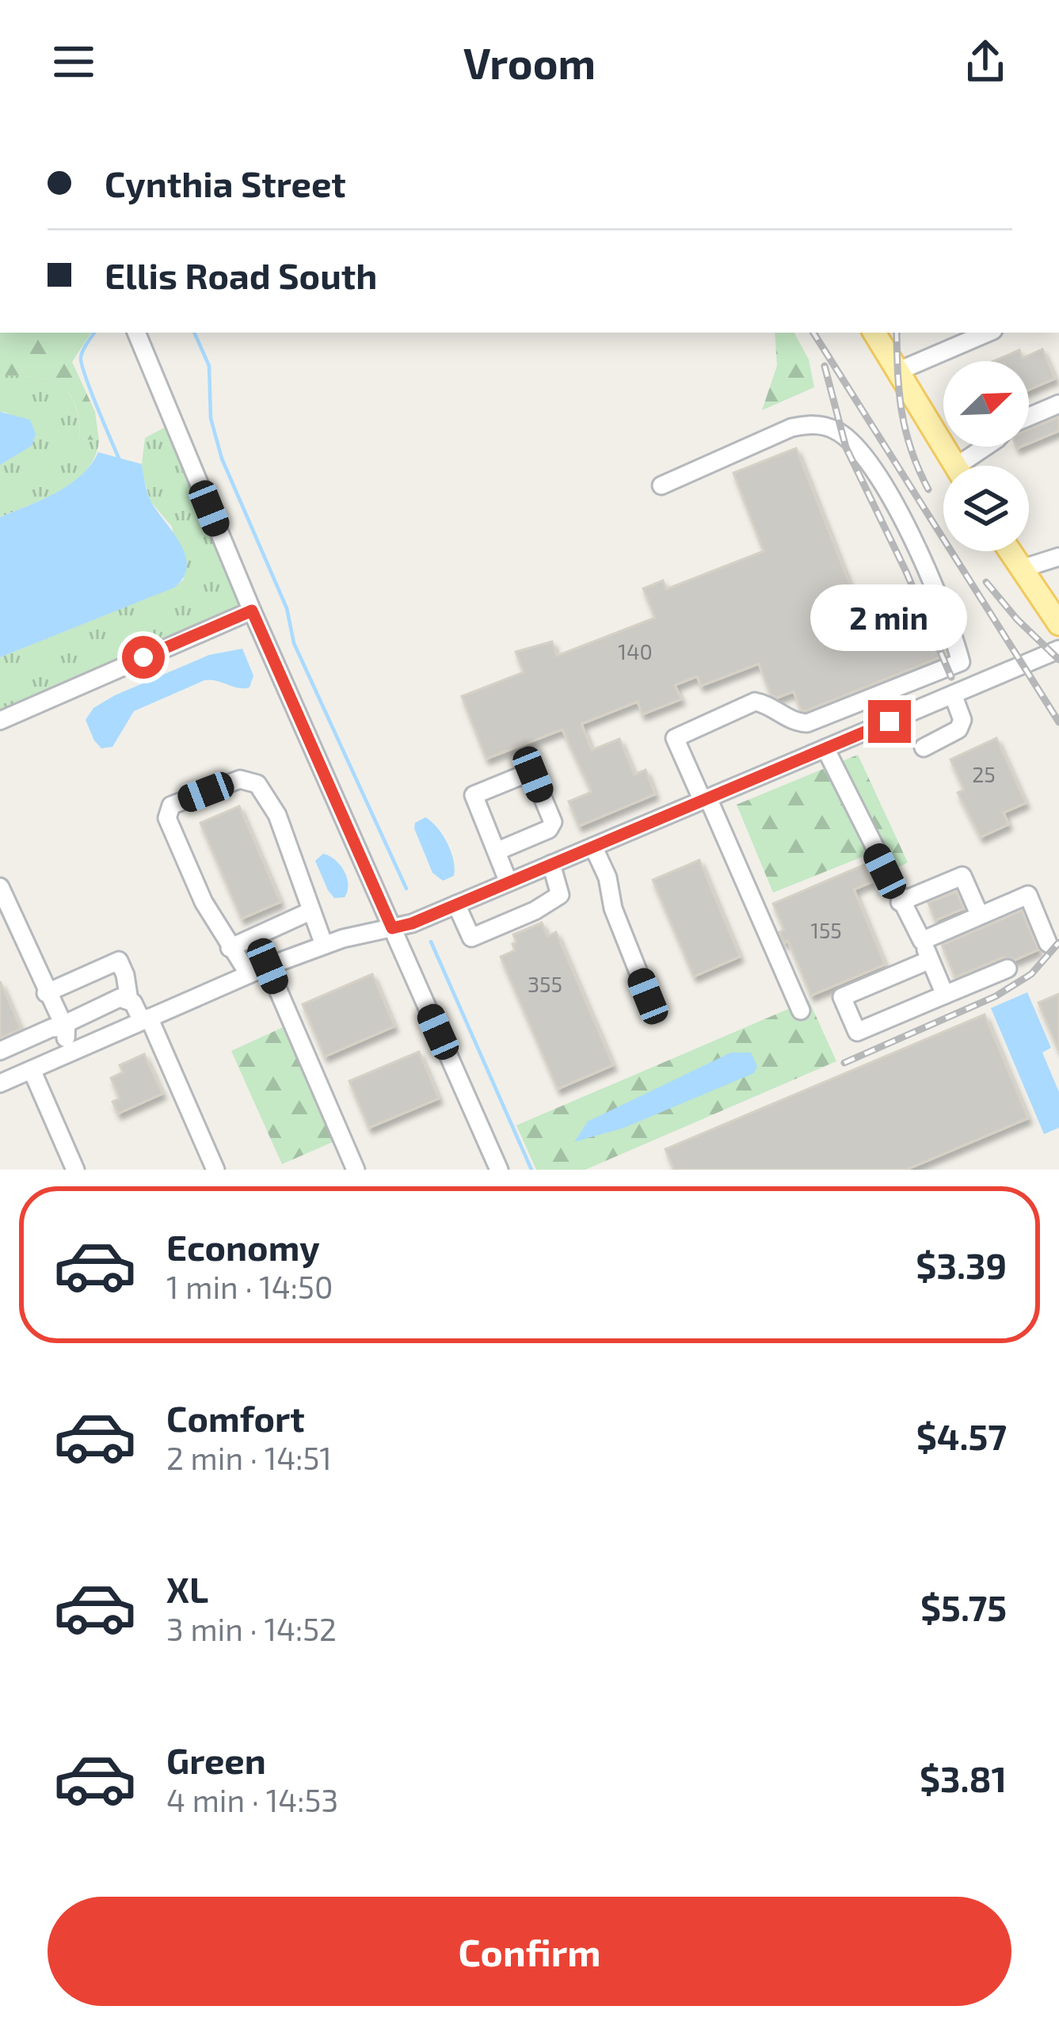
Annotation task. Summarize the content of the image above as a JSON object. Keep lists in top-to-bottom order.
{
  "house_numbers": [
    "140",
    "25",
    "155",
    "355"
  ],
  "north": "top right",
  "page": {
    "header": "Vroom",
    "banner": ["Cynthia Street", "Ellis Road South"],
    "bubble": "2 min",
    "list": [
      {
        "name": "Economy",
        "note": "1 min · 14:50",
        "value": "$3.39"
      },
      {
        "name": "Comfort",
        "note": "2 min · 14:51",
        "value": "$4.57"
      },
      {
        "name": "XL",
        "note": "3 min · 14:52",
        "value": "$5.75"
      },
      {
        "name": "Green",
        "note": "4 min · 14:53",
        "value": "$3.81"
      }
    ],
    "buttons": "Confirm"
  }
}
